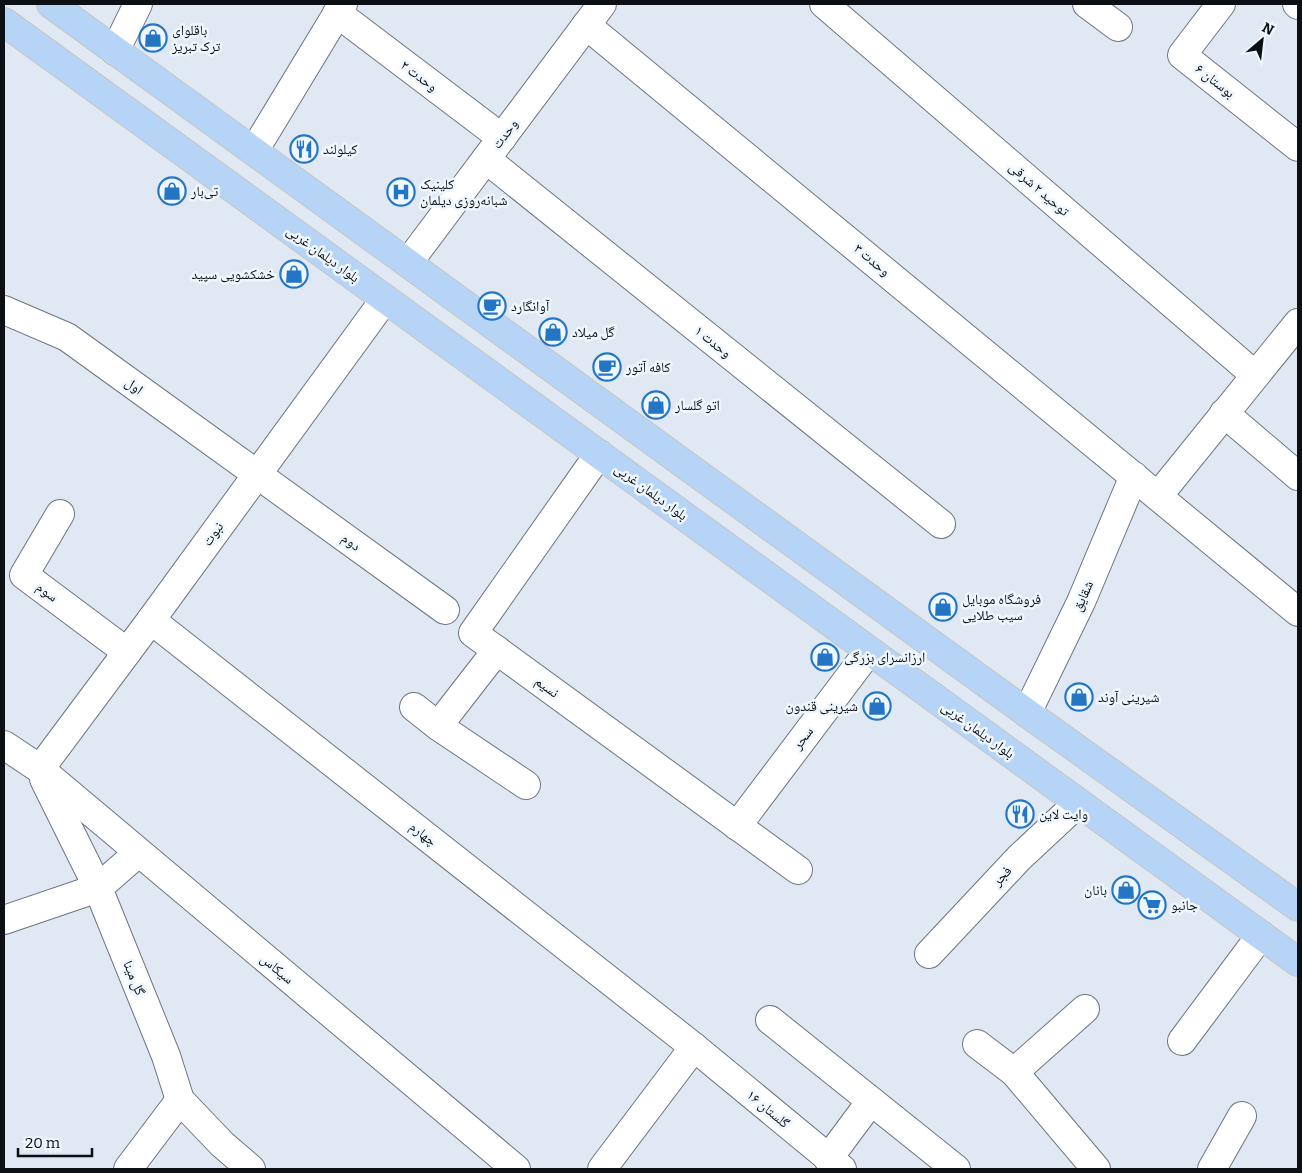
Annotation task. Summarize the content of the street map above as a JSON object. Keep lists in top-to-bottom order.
{
  "streets": {
    "main road": ["بلوار دیلمان غربی"],
    "street": [
      "وحدت ۲",
      "بوستان ۶",
      "وحدت",
      "توحید ۲ شرقی",
      "وحدت ۳",
      "وحدت ۱",
      "اول",
      "نبوت",
      "دوم",
      "سوم",
      "شقایق",
      "نسیم",
      "سحر",
      "چهارم",
      "فجر",
      "سیکاس",
      "گل مینا",
      "گلستان ۱۶"
    ]
  },
  "crossings": [
    ["وحدت ۲", "وحدت"],
    ["وحدت ۲", "وحدت ۱"],
    ["وحدت", "وحدت ۳"],
    ["وحدت", "وحدت ۱"],
    ["بلوار دیلمان غربی", "نبوت"],
    ["بلوار دیلمان غربی", "نسیم"],
    ["بلوار دیلمان غربی", "سحر"],
    ["بلوار دیلمان غربی", "فجر"],
    ["وحدت ۳", "شقایق"],
    ["اول", "نبوت"],
    ["اول", "دوم"],
    ["نبوت", "دوم"],
    ["نبوت", "سوم"],
    ["نبوت", "چهارم"],
    ["نبوت", "سیکاس"],
    ["نبوت", "گل مینا"],
    ["نسیم", "سحر"],
    ["چهارم", "گلستان ۱۶"],
    ["سیکاس", "گل مینا"]
  ],
  "places": {
    "shop": [
      "باقلوای ترک تبریز",
      "تی‌بار",
      "خشکشویی سپید",
      "گل میلاد",
      "اتو گلسار",
      "فروشگاه موبایل سیب طلایی",
      "ارزانسرای بزرگی",
      "شیرینی آوند",
      "شیرینی قندون",
      "بانان"
    ],
    "restaurant": ["کیلولند", "وایت لاین"],
    "hospital": ["کلینیک شبانه‌روزی دیلمان"],
    "cafe": ["آوانگارد", "کافه آتور"],
    "supermarket": ["جانبو"]
  },
  "scale_bar": "20 m",
  "north": "top right"
}
